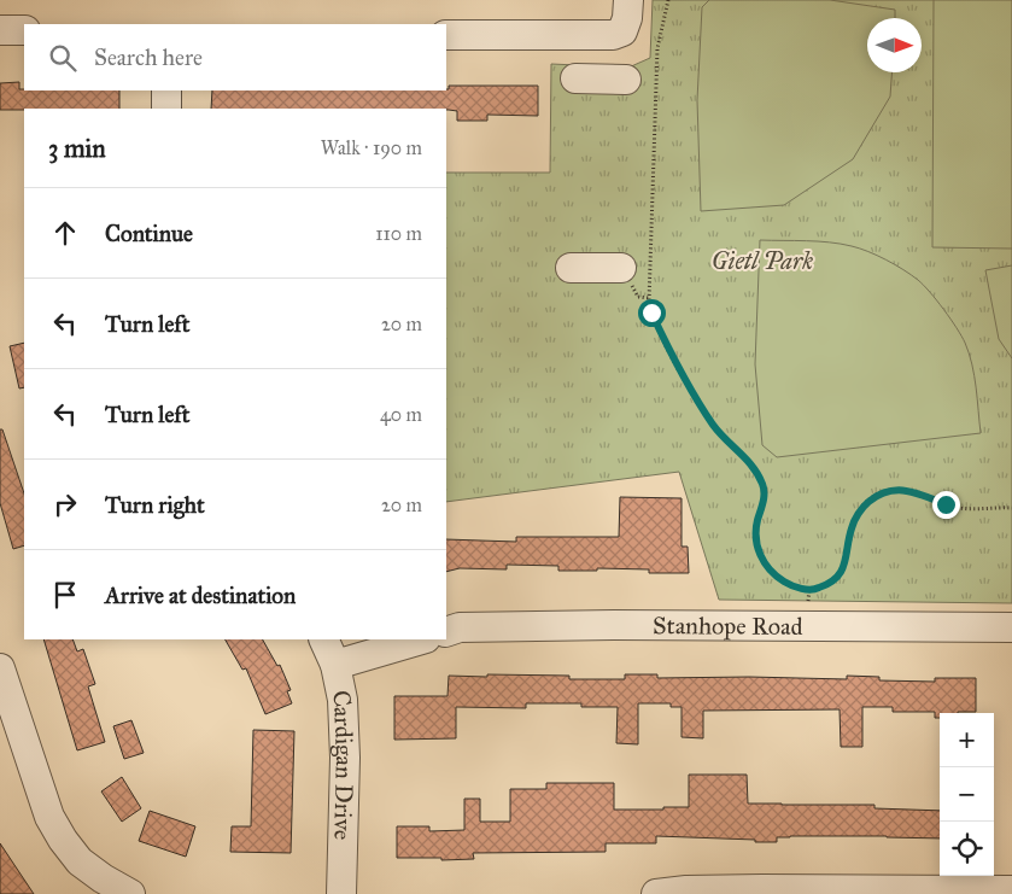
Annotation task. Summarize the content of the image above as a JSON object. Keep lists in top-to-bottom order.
{
  "streets": {
    "street": ["Stanhope Road", "Cardigan Drive"]
  },
  "parks": ["Gietl Park"],
  "north": "right",
  "page": {
    "search": "Search here",
    "heading": ["3 min", "Walk · 190 m"],
    "list": [
      ["Continue", "110 m"],
      ["Turn left", "20 m"],
      ["Turn left", "40 m"],
      ["Turn right", "20 m"],
      "Arrive at destination"
    ],
    "map_buttons": ["+", "−"]
  }
}
